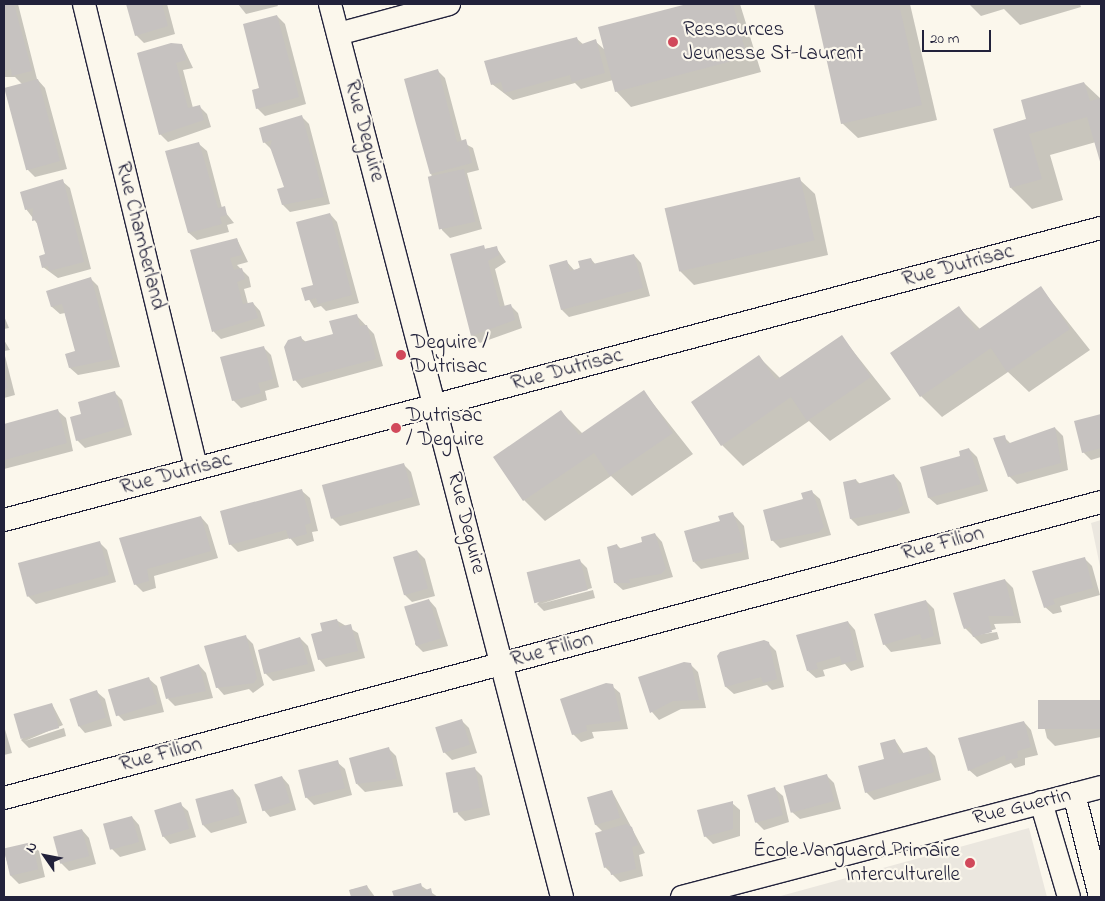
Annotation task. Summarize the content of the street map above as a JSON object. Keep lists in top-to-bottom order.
{
  "streets": {
    "street": [
      "Rue Deguire",
      "Rue Chamberland",
      "Rue Dutrisac",
      "Rue Filion",
      "Rue Guertin"
    ]
  },
  "crossings": [
    ["Rue Deguire", "Rue Dutrisac"],
    ["Rue Deguire", "Rue Filion"],
    ["Rue Chamberland", "Rue Dutrisac"]
  ],
  "places": [
    "Ressources Jeunesse St-Laurent",
    "Deguire / Dutrisac",
    "Dutrisac / Deguire",
    "École Vanguard Primaire Interculturelle"
  ],
  "scale_bar": "20 m",
  "north": "top left"
}
